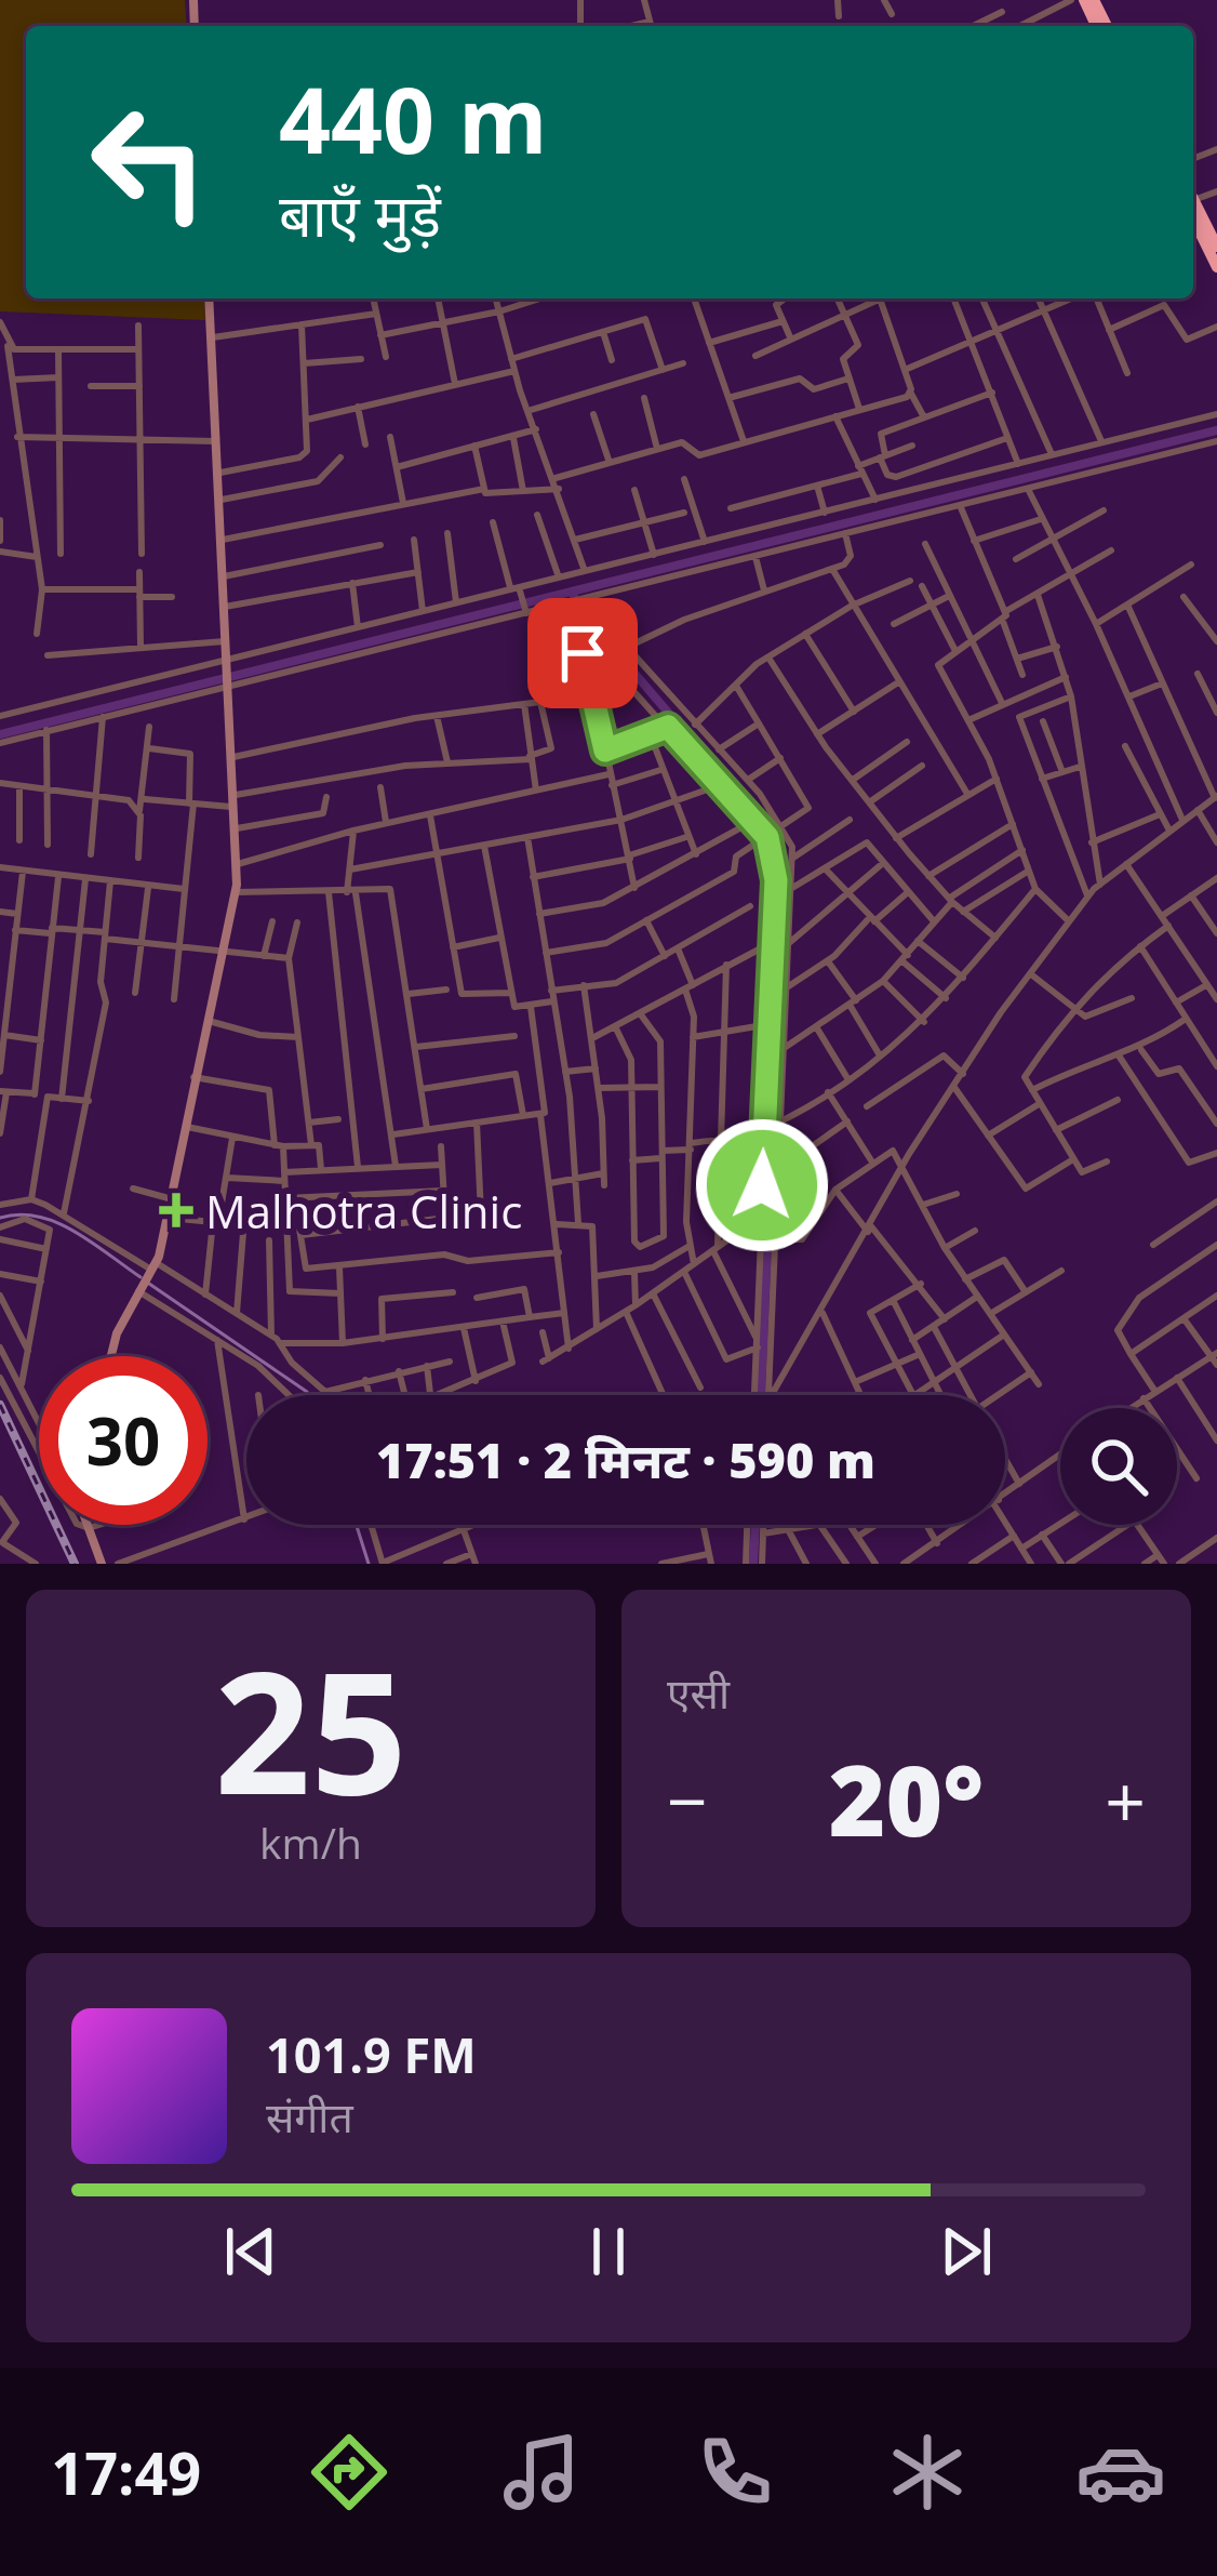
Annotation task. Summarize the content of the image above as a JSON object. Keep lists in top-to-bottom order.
{
  "places": {
    "health": ["Malhotra Clinic"]
  },
  "page": {
    "turn": ["440 m", "बाएँ मुड़ें"],
    "limit": "30",
    "trip": "17:51 · 2 मिनट · 590 m",
    "tile": [
      ["25", "km/h"],
      "एसी"
    ],
    "heat": ["−", "20°", "+"],
    "song": ["101.9 FM", "संगीत"],
    "tabs": "17:49"
  }
}
